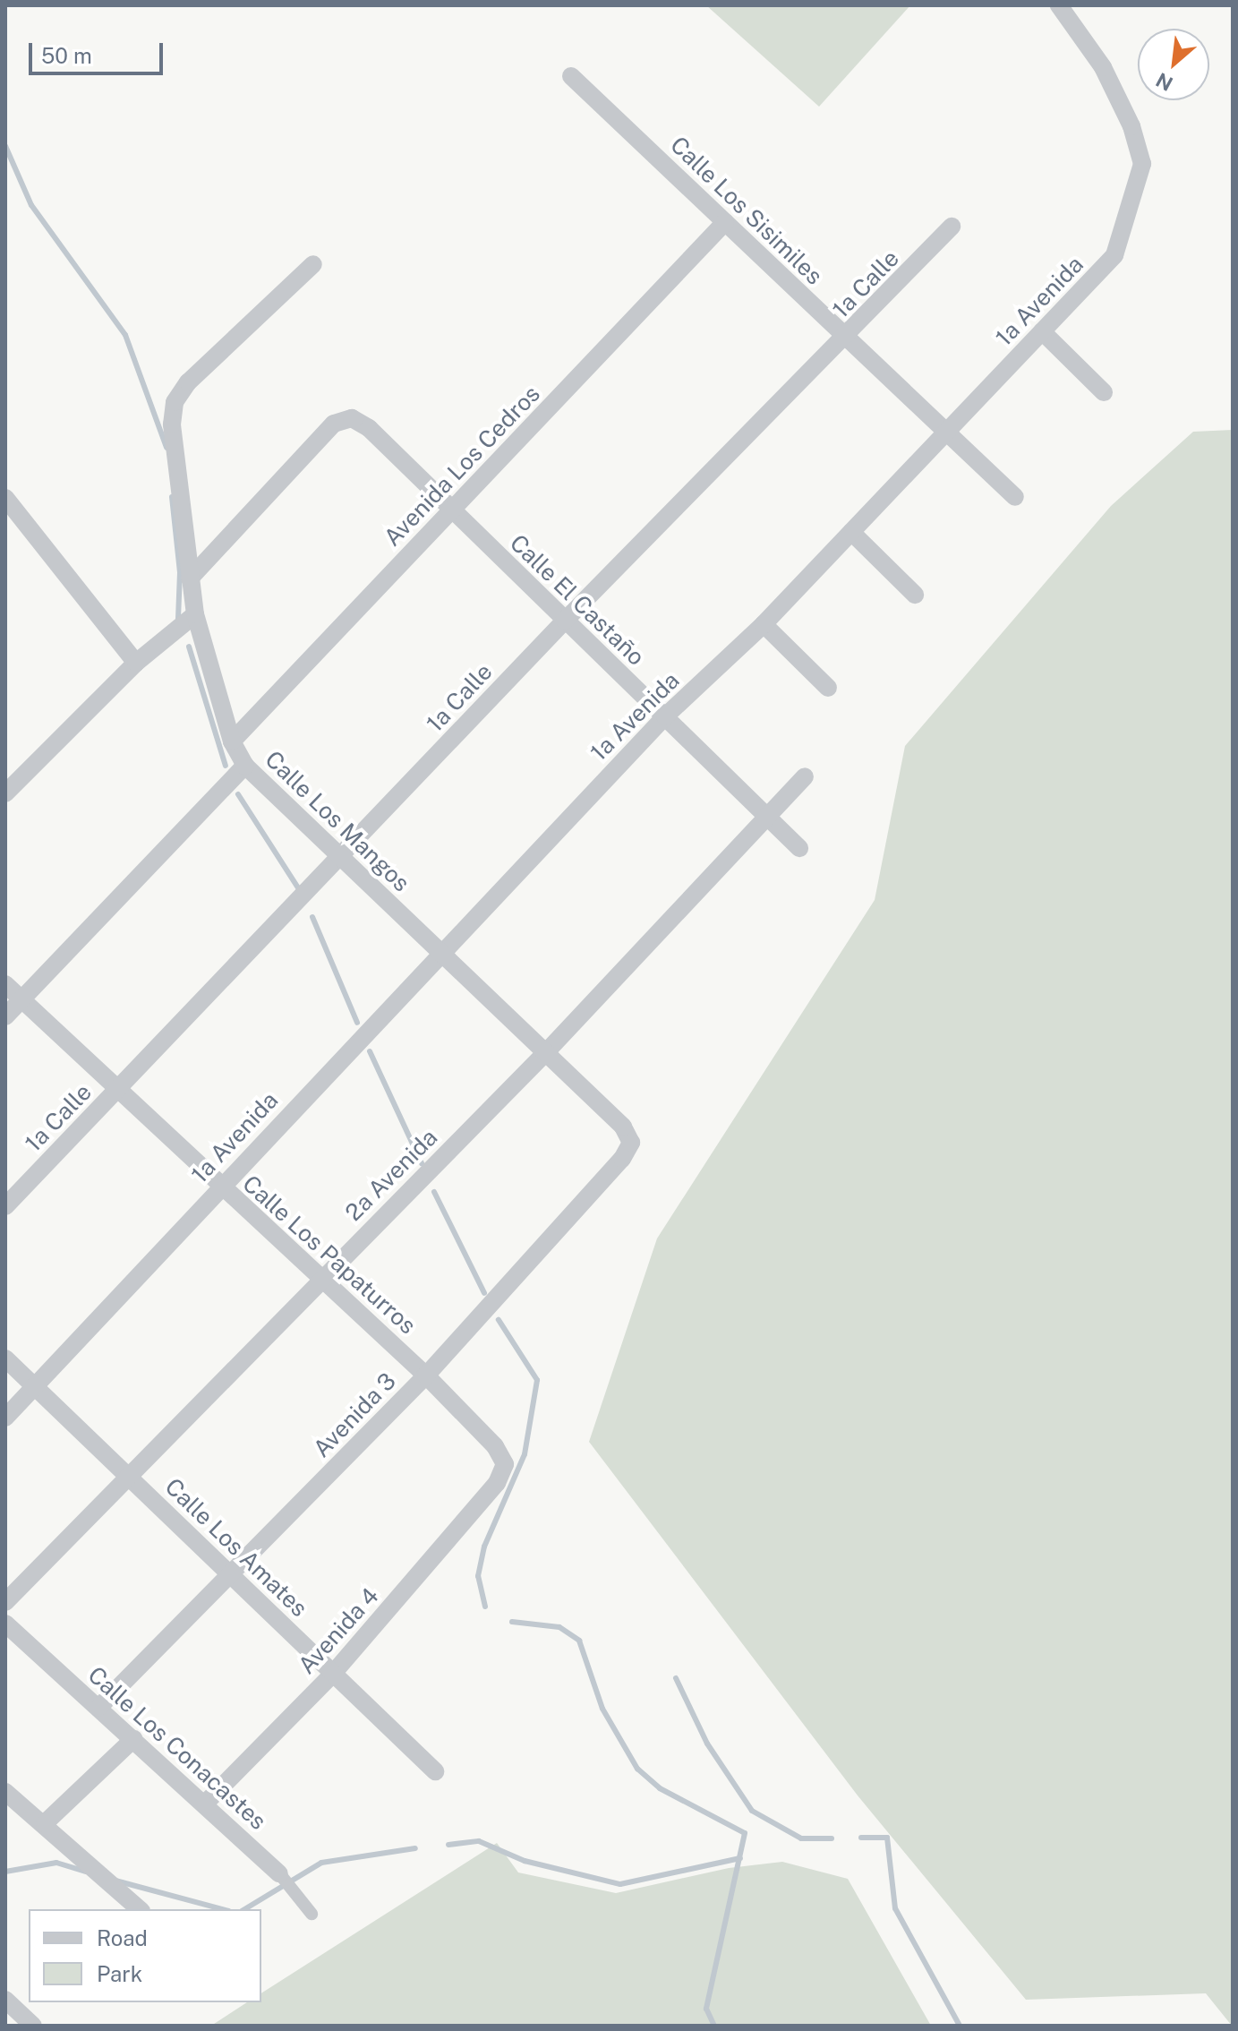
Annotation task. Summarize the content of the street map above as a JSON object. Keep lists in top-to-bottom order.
{
  "streets": {
    "street": [
      "Calle Los Sisimiles",
      "1a Calle",
      "1a Avenida",
      "Avenida Los Cedros",
      "Calle El Castaño",
      "Calle Los Mangos",
      "2a Avenida",
      "Calle Los Papaturros",
      "Avenida 3",
      "Calle Los Amates",
      "Avenida 4",
      "Calle Los Conacastes"
    ]
  },
  "crossings": [
    ["Calle Los Sisimiles", "1a Calle"],
    ["Calle Los Sisimiles", "1a Avenida"],
    ["Calle Los Sisimiles", "Avenida Los Cedros"],
    ["1a Calle", "Calle El Castaño"],
    ["1a Calle", "Calle Los Mangos"],
    ["1a Calle", "Calle Los Papaturros"],
    ["1a Avenida", "Calle El Castaño"],
    ["1a Avenida", "Calle Los Mangos"],
    ["1a Avenida", "Calle Los Papaturros"],
    ["1a Avenida", "Calle Los Amates"],
    ["Avenida Los Cedros", "Calle El Castaño"],
    ["Avenida Los Cedros", "Calle Los Mangos"],
    ["Calle El Castaño", "Calle Los Mangos"],
    ["Calle El Castaño", "2a Avenida"],
    ["Calle Los Mangos", "2a Avenida"],
    ["Calle Los Mangos", "Avenida 3"],
    ["2a Avenida", "Calle Los Papaturros"],
    ["2a Avenida", "Calle Los Amates"],
    ["Calle Los Papaturros", "Avenida 3"],
    ["Calle Los Papaturros", "Avenida 4"],
    ["Avenida 3", "Calle Los Amates"],
    ["Avenida 3", "Calle Los Conacastes"],
    ["Calle Los Amates", "Avenida 4"],
    ["Avenida 4", "Calle Los Conacastes"]
  ],
  "legend": ["Road", "Park"],
  "scale_bar": "50 m",
  "north": "bottom left"
}
